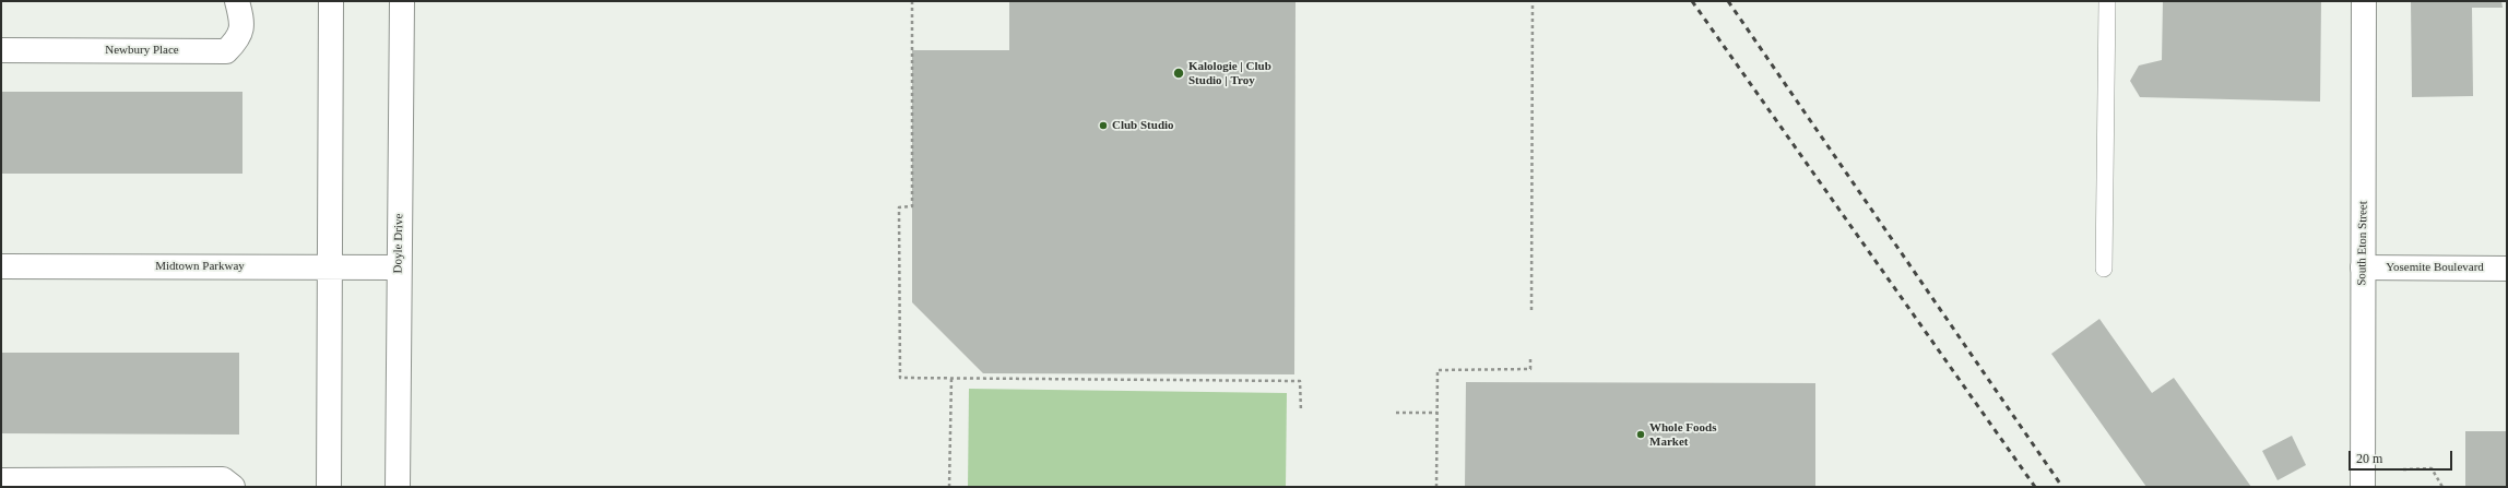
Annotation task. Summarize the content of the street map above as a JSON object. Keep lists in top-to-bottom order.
{
  "streets": {
    "street": [
      "Newbury Place",
      "Doyle Drive",
      "South Eton Street",
      "Midtown Parkway",
      "Yosemite Boulevard"
    ]
  },
  "crossings": [
    ["Doyle Drive", "Midtown Parkway"],
    ["South Eton Street", "Yosemite Boulevard"]
  ],
  "places": ["Kalologie | Club Studio | Troy", "Club Studio", "Whole Foods Market"],
  "scale_bar": "20 m"
}
